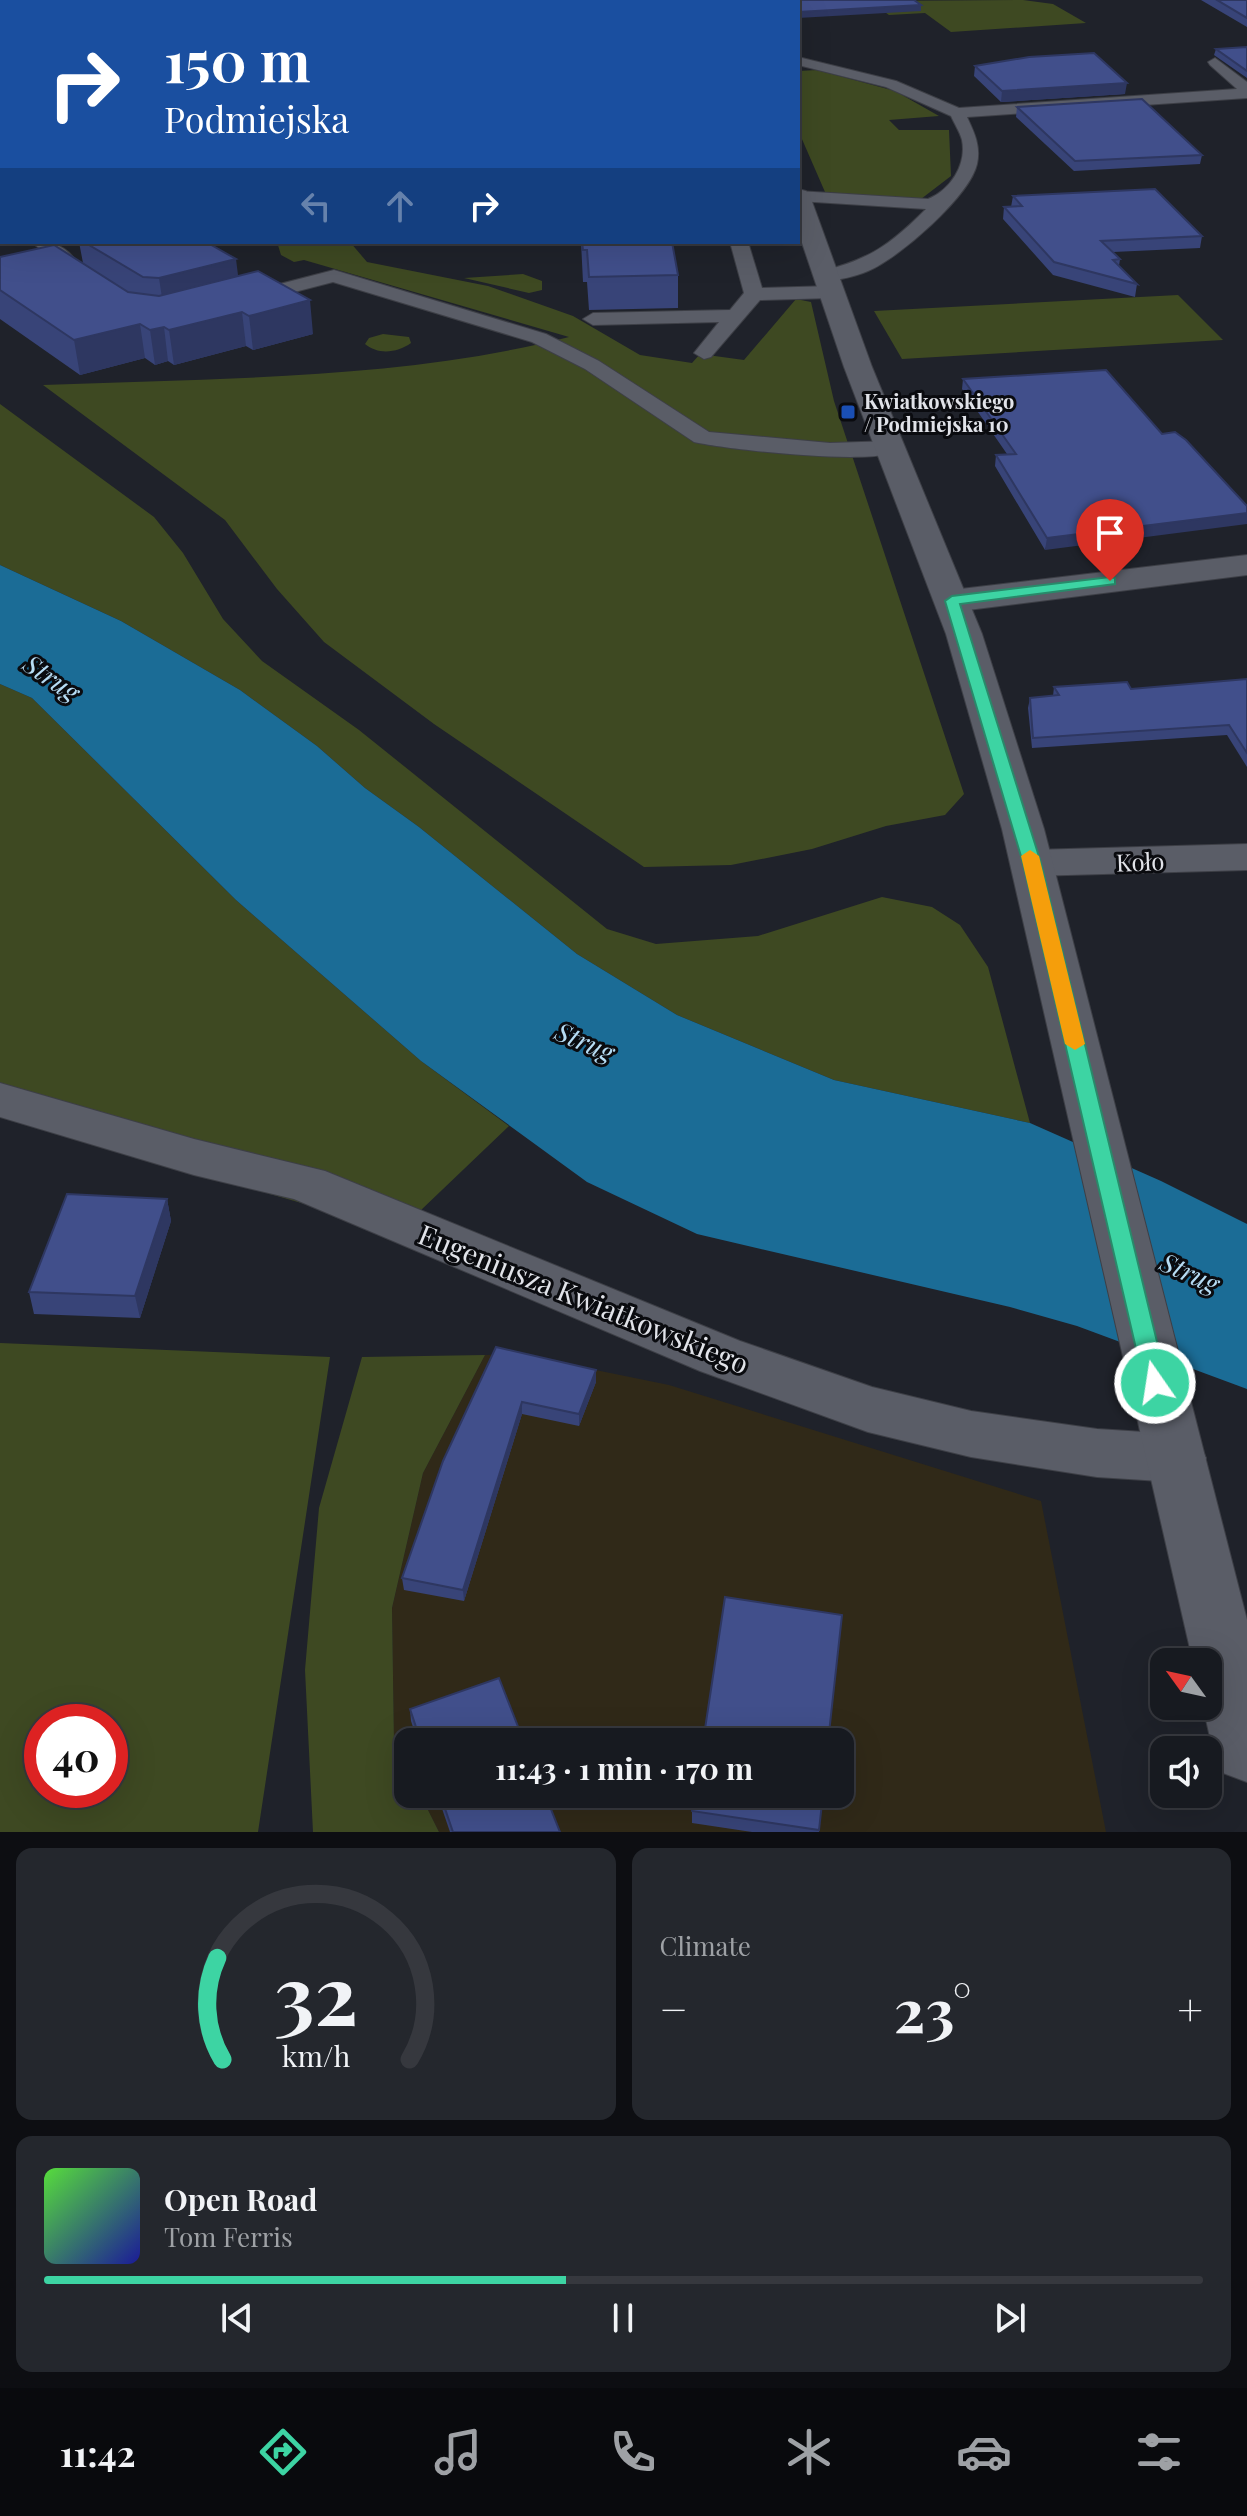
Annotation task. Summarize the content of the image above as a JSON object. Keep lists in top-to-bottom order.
{
  "streets": {
    "street": ["Koło", "Eugeniusza Kwiatkowskiego"]
  },
  "water": ["Strug"],
  "places": {
    "transit": ["Kwiatkowskiego / Podmiejska 10"]
  },
  "north": "top left",
  "page": {
    "turn": ["150 m", "Podmiejska"],
    "limit": "40",
    "trip": "11:43 · 1 min · 170 m",
    "tile": "Climate",
    "heat": ["−", "23°", "+"],
    "song": ["Open Road", "Tom Ferris"],
    "tabs": "11:42",
    "gauge": ["32", "km/h"]
  }
}
